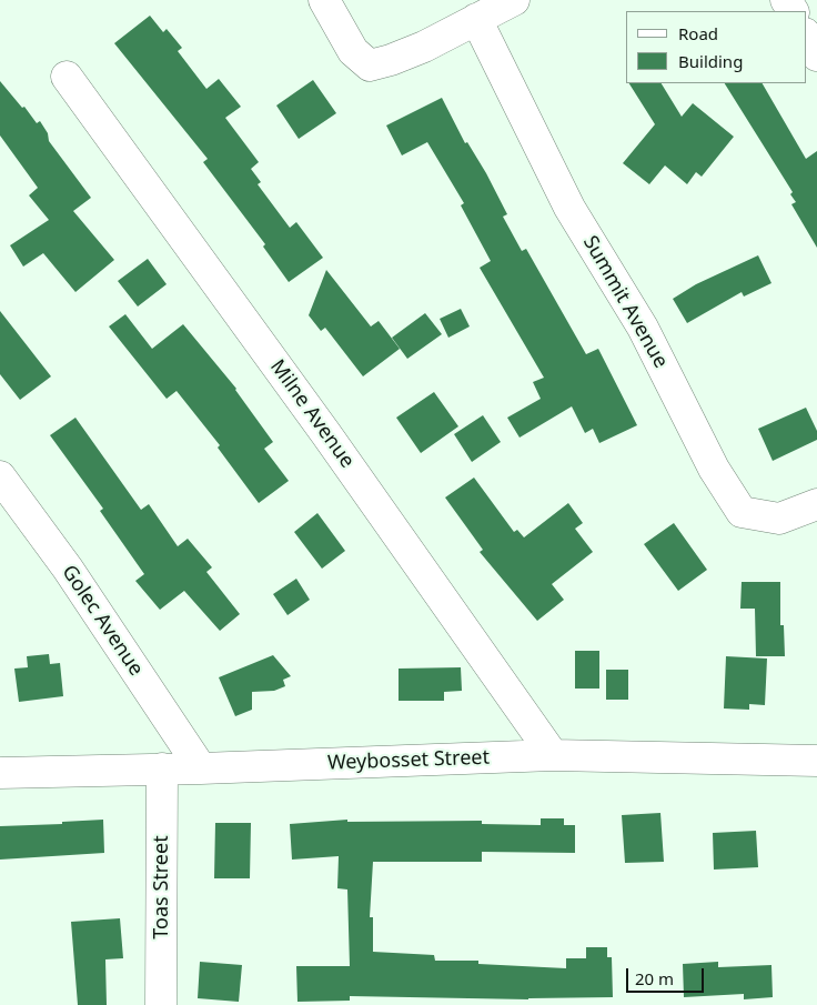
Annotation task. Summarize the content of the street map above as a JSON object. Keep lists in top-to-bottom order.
{
  "streets": {
    "street": [
      "Summit Avenue",
      "Milne Avenue",
      "Golec Avenue",
      "Weybosset Street",
      "Toas Street"
    ]
  },
  "crossings": [
    ["Milne Avenue", "Weybosset Street"],
    ["Golec Avenue", "Weybosset Street"],
    ["Weybosset Street", "Toas Street"]
  ],
  "legend": ["Road", "Building"],
  "scale_bar": "20 m"
}
